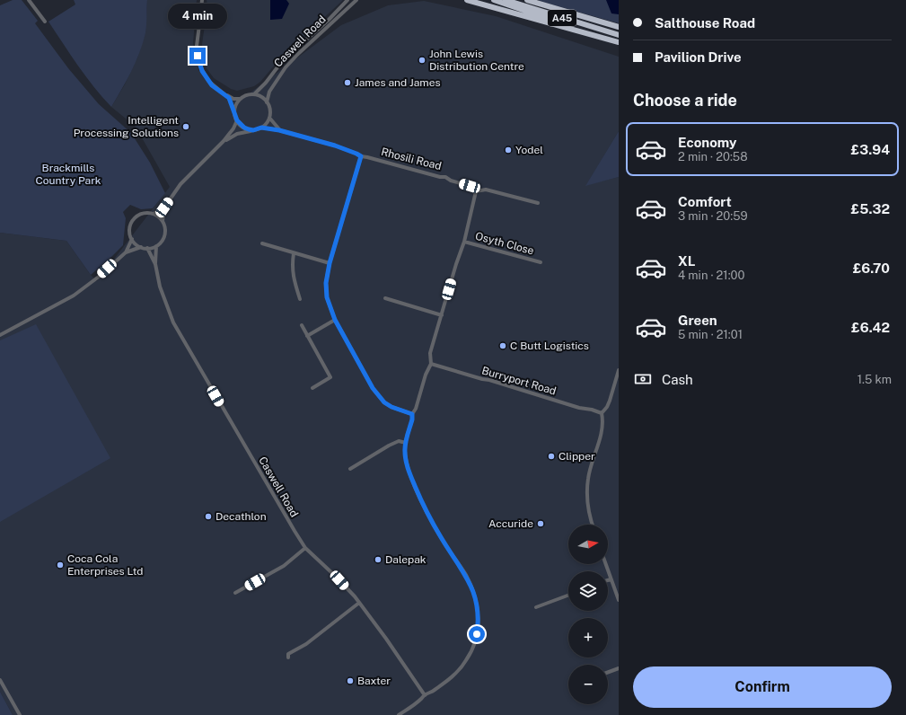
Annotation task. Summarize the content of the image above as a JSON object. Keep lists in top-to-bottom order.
{
  "streets": {
    "highway": ["A45"],
    "street": [
      "Caswell Road",
      "Rhosili Road",
      "Osyth Close",
      "Burryport Road"
    ]
  },
  "crossings": [
    ["Caswell Road", "Rhosili Road"]
  ],
  "parks": ["Brackmills Country Park"],
  "places": [
    "John Lewis Distribution Centre",
    "James and James",
    "Intelligent Processing Solutions",
    "Yodel",
    "C Butt Logistics",
    "Clipper",
    "Decathlon",
    "Accuride",
    "Dalepak",
    "Coca Cola Enterprises Ltd",
    "Baxter"
  ],
  "north": "right",
  "page": {
    "banner": ["Salthouse Road", "Pavilion Drive"],
    "bubble": "4 min",
    "heading": "Choose a ride",
    "list": [
      {
        "name": "Economy",
        "note": "2 min · 20:58",
        "value": "£3.94"
      },
      {
        "name": "Comfort",
        "note": "3 min · 20:59",
        "value": "£5.32"
      },
      {
        "name": "XL",
        "note": "4 min · 21:00",
        "value": "£6.70"
      },
      {
        "name": "Green",
        "note": "5 min · 21:01",
        "value": "£6.42"
      }
    ],
    "pay": ["Cash", "1.5 km"],
    "map_buttons": ["+", "−"],
    "buttons": "Confirm"
  }
}
